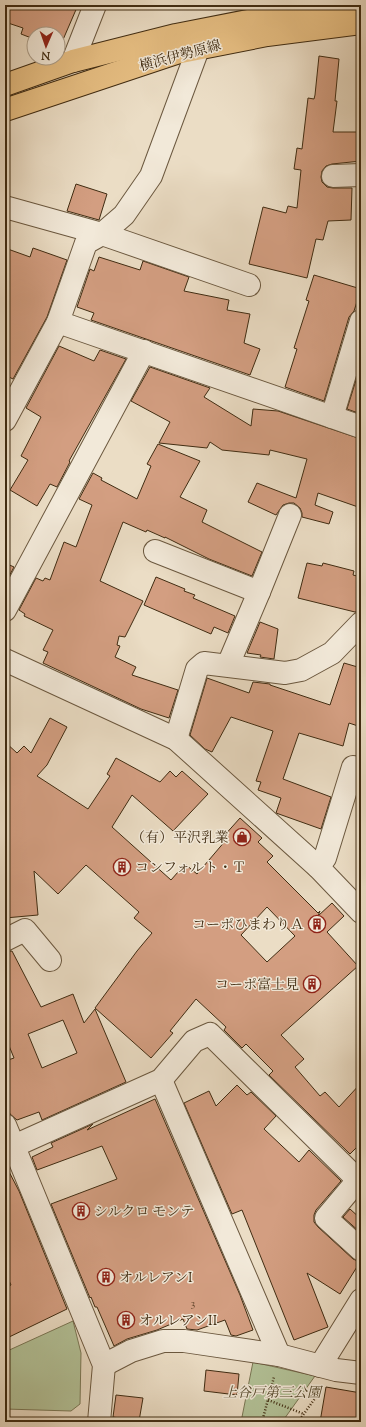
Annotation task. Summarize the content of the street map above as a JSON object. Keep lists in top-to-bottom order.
{
  "streets": {
    "main road": ["横浜伊勢原線"]
  },
  "parks": ["上谷戸第三公園"],
  "places": {
    "shop": ["（有）平沢乳業"],
    "building": [
      "コンフォルト・Ｔ",
      "コーポひまわりＡ",
      "コーポ富士見",
      "シルクロ モンテ",
      "オルレアンI",
      "オルレアンII"
    ]
  },
  "house_numbers": ["3"],
  "north": "bottom"
}
